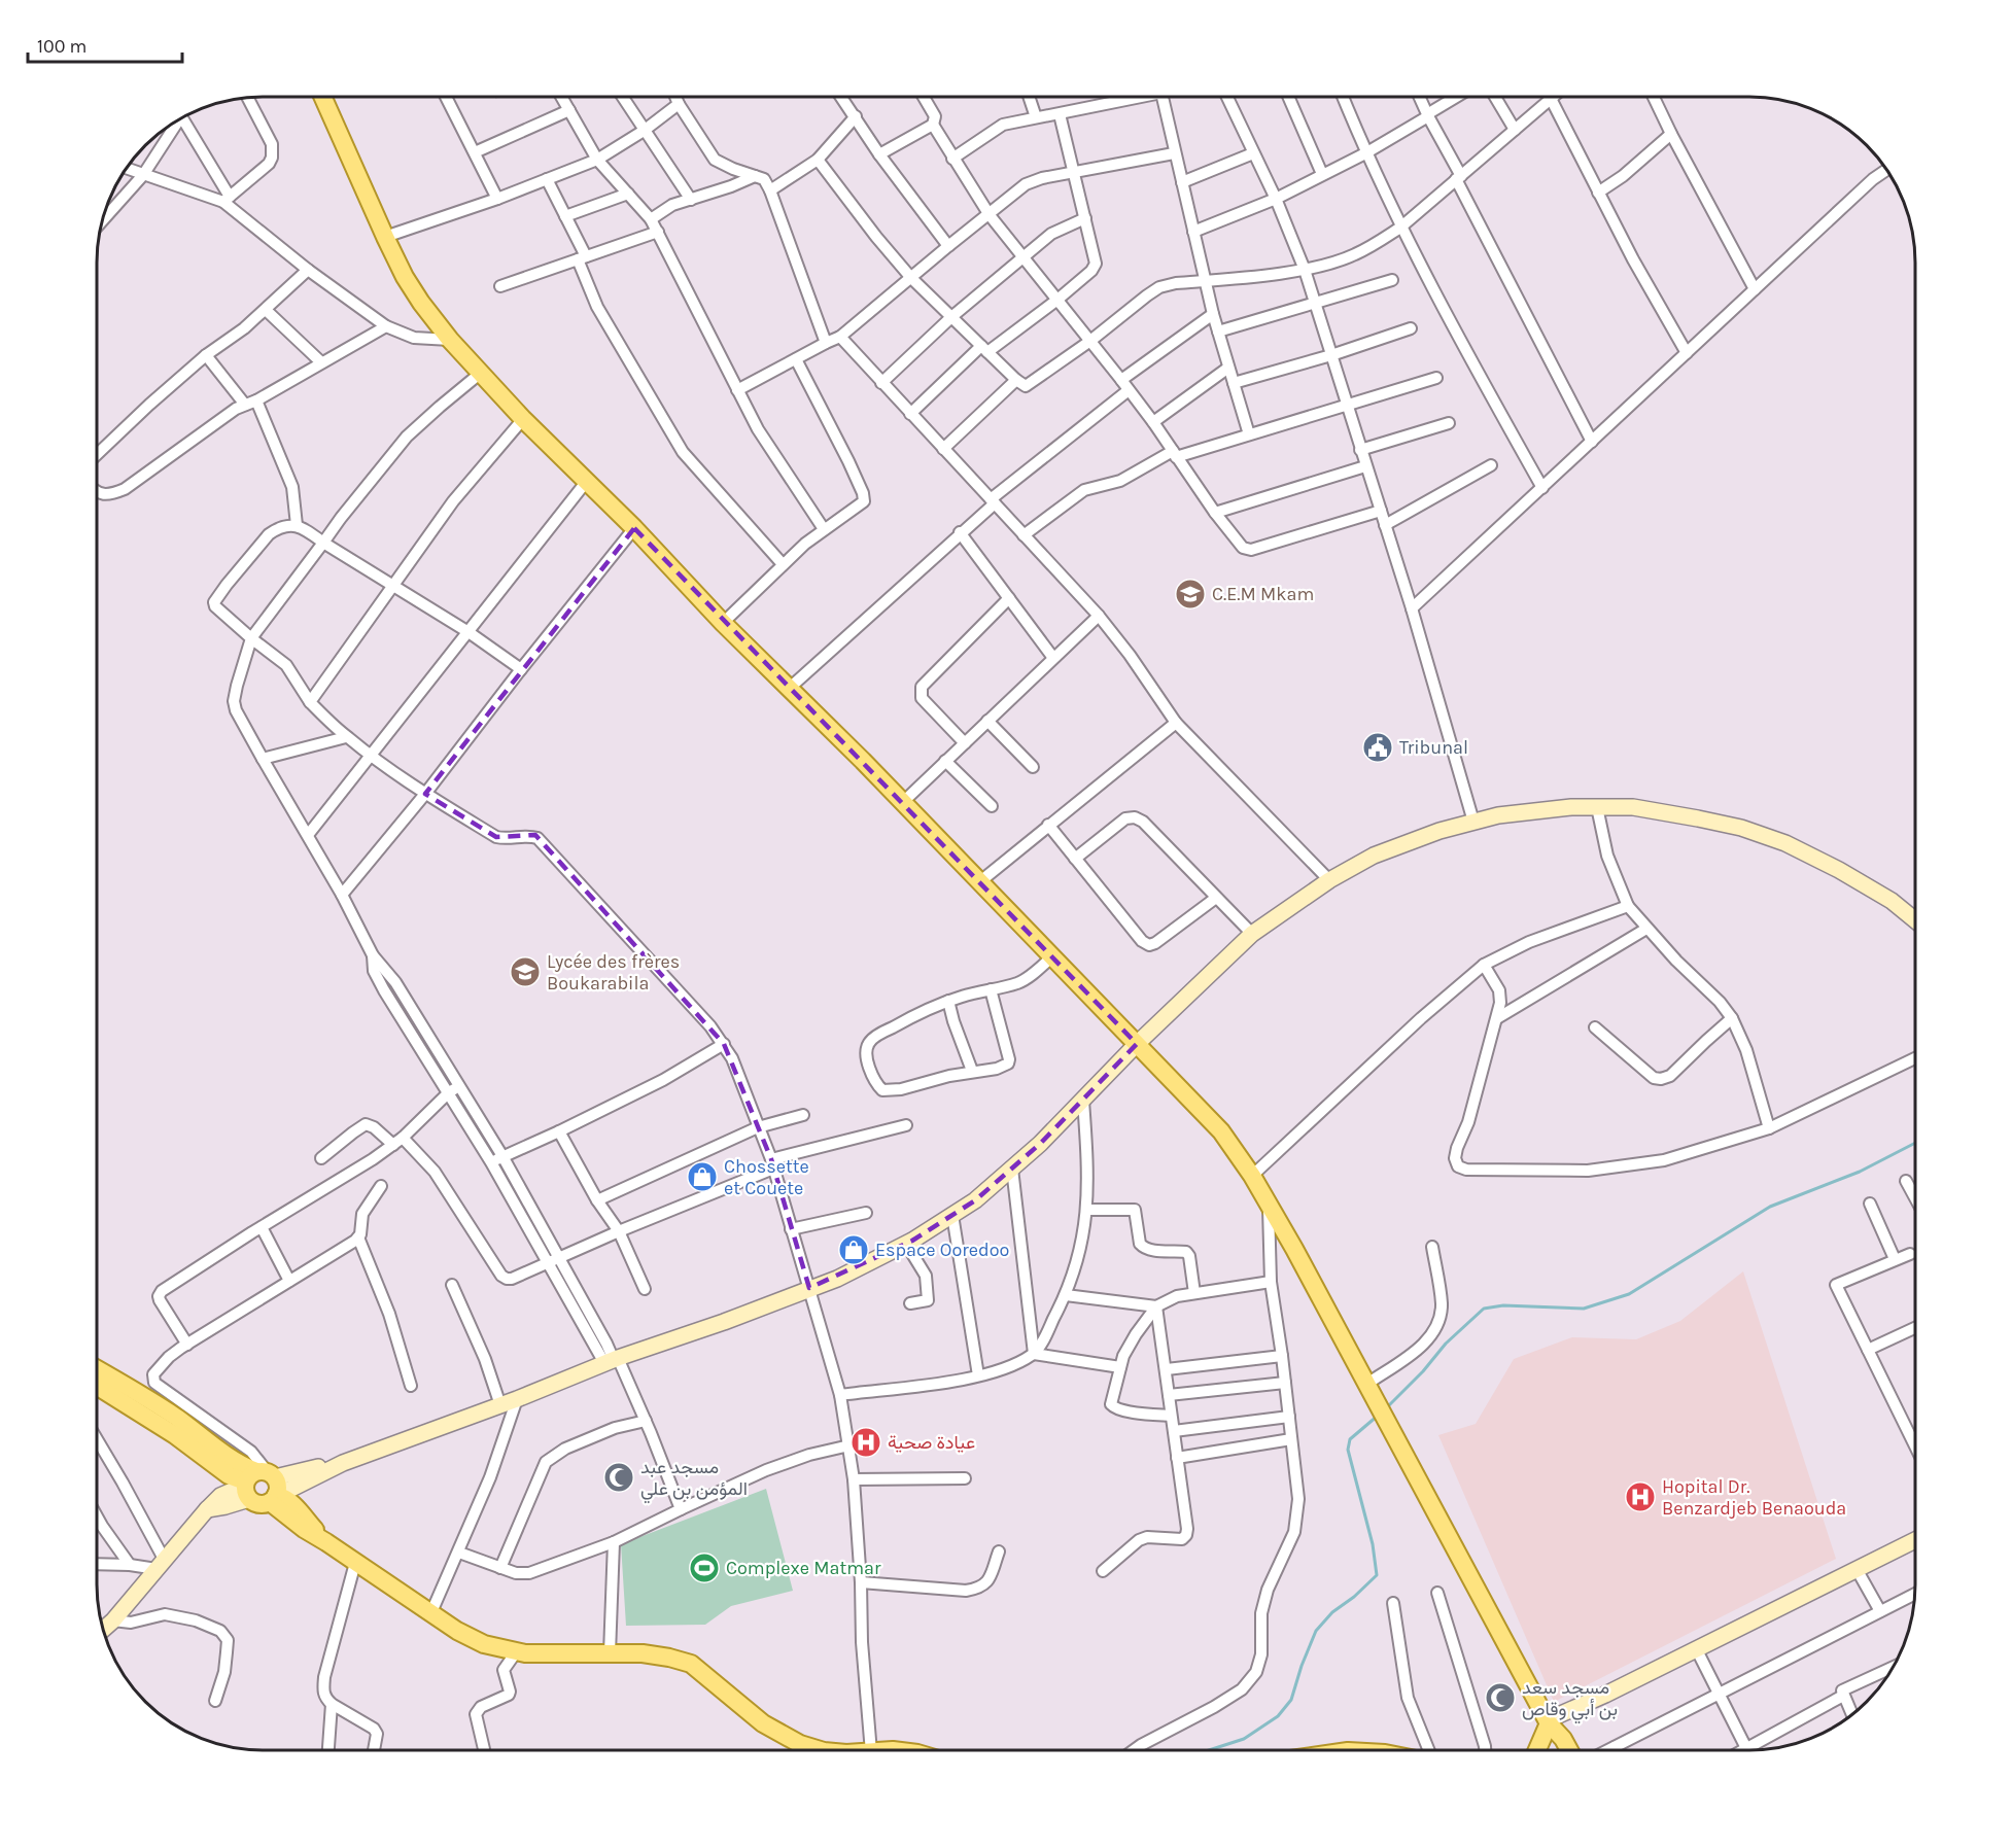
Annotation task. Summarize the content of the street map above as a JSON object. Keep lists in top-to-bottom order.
{
  "places": {
    "school or university": ["C.E.M Mkam", "Lycée des frères Boukarabila"],
    "public building": ["Tribunal"],
    "shop": ["Chossette et Couete", "Espace Ooredoo"],
    "hospital": ["عيادة صحية", "Hopital Dr. Benzardjeb Benaouda"],
    "mosque": ["مسجد عبد المؤمن بن علي", "مسجد سعد بن أبي وقاص"],
    "sports": ["Complexe Matmar"]
  },
  "scale_bar": "100 m"
}
